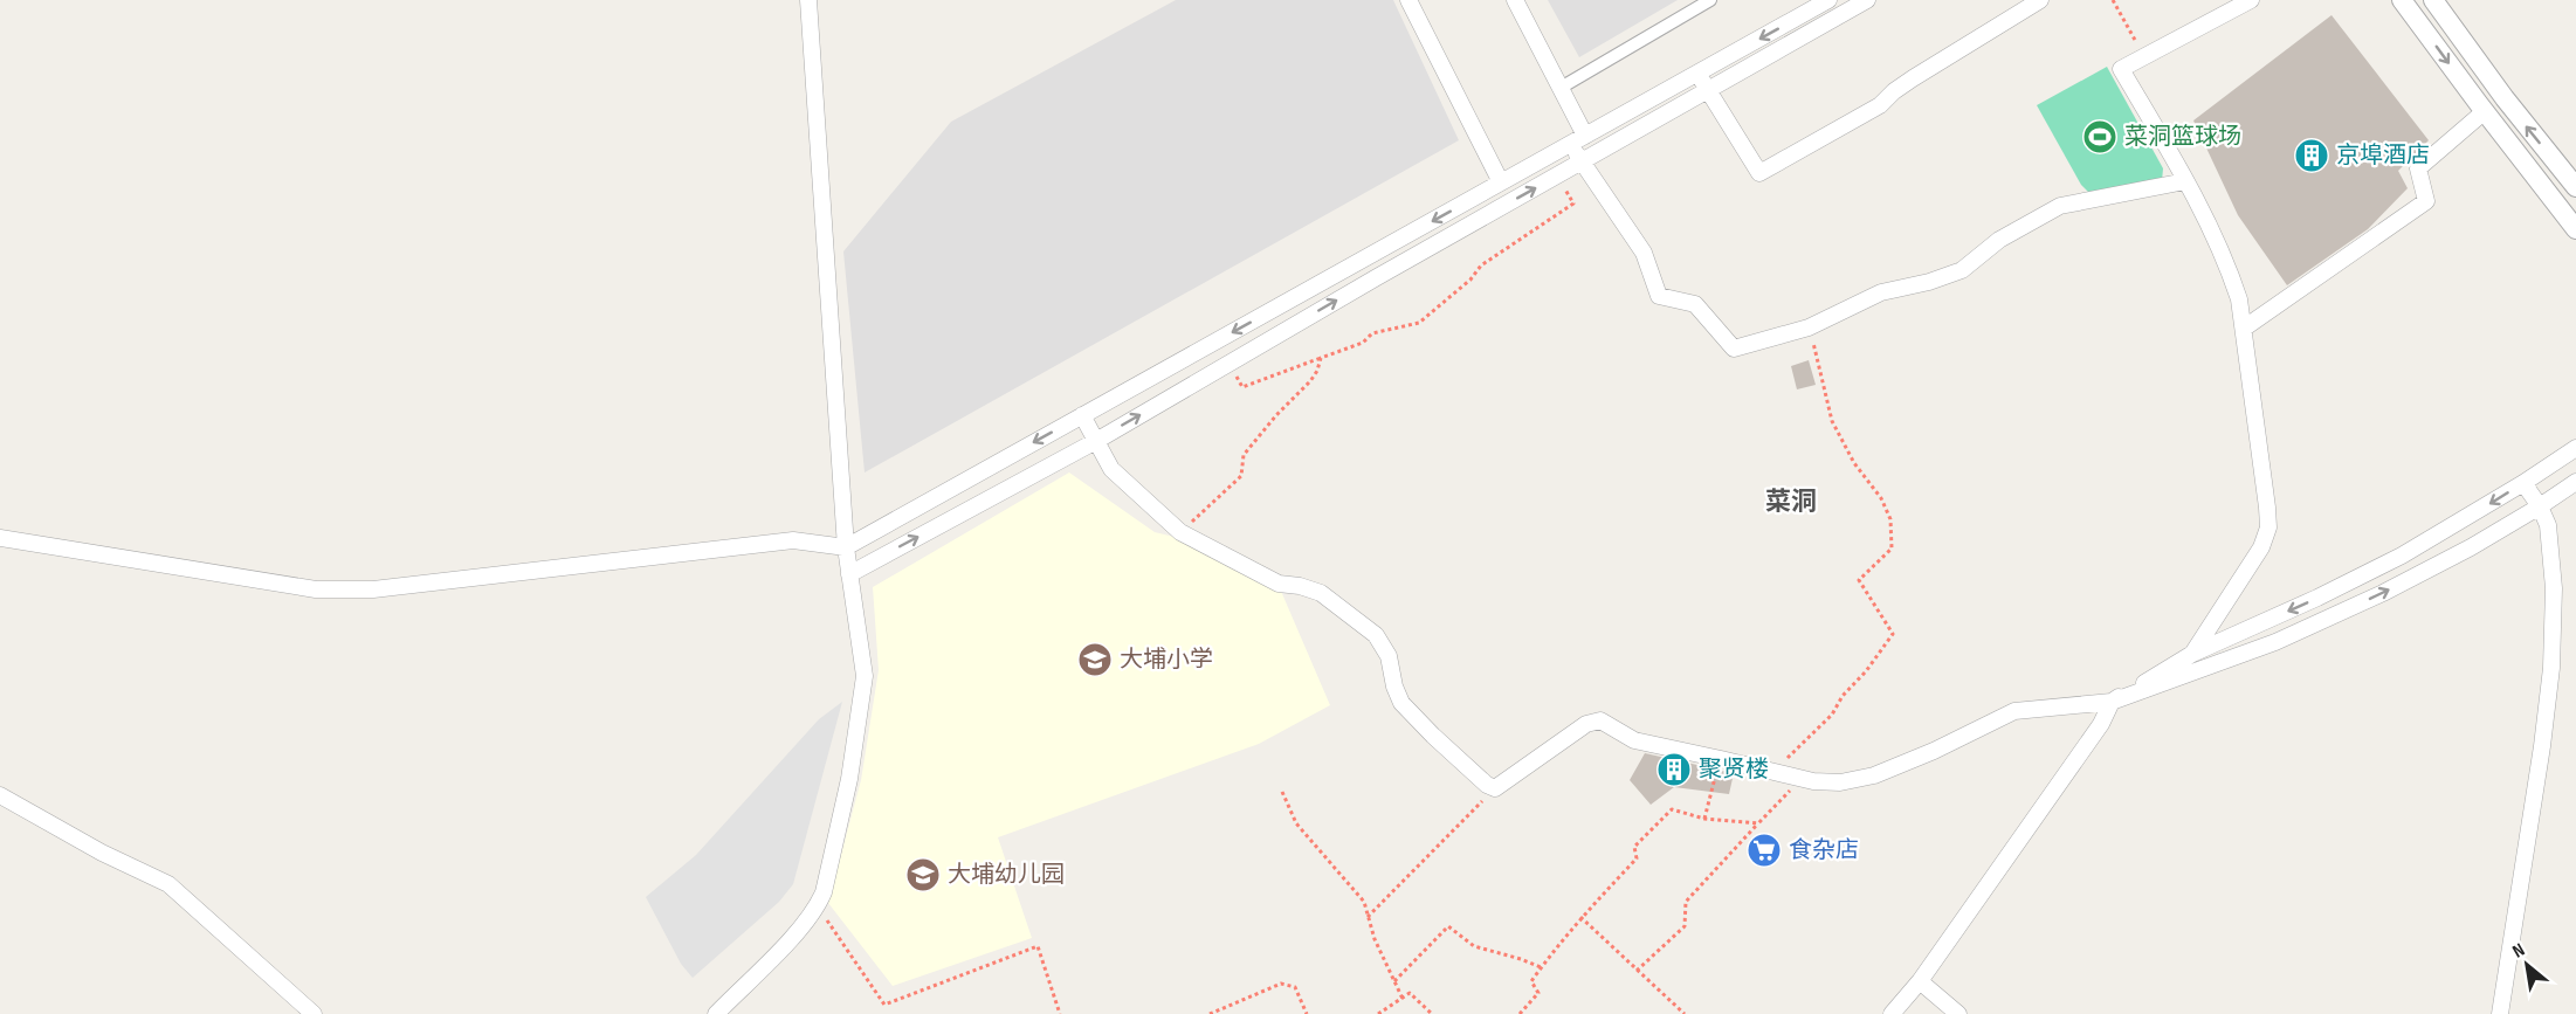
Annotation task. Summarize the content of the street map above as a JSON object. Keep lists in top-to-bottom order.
{
  "districts": ["菜洞"],
  "places": {
    "sports": ["菜洞篮球场"],
    "building": ["京埠酒店", "聚贤楼"],
    "school or university": ["大埔小学", "大埔幼儿园"],
    "supermarket": ["食杂店"]
  },
  "north": "top left"
}
